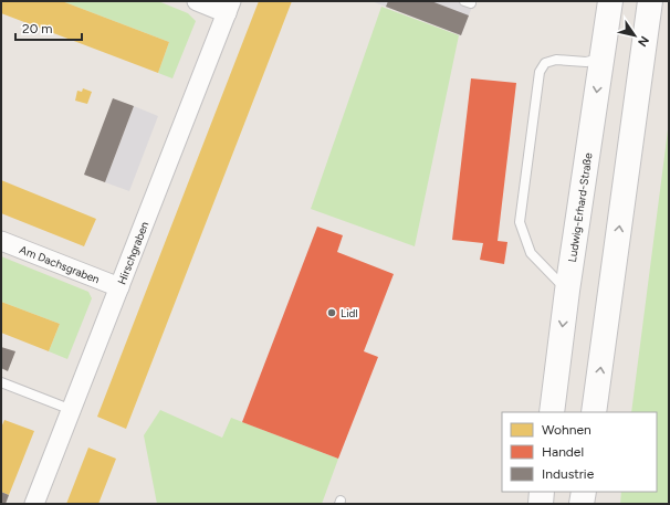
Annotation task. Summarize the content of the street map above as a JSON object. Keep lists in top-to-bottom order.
{
  "streets": {
    "main road": ["Ludwig-Erhard-Straße"],
    "street": ["Hirschgraben", "Am Dachsgraben"]
  },
  "crossings": [
    ["Hirschgraben", "Am Dachsgraben"]
  ],
  "places": ["Lidl"],
  "legend": ["Wohnen", "Handel", "Industrie"],
  "scale_bar": "20 m",
  "north": "bottom right"
}
